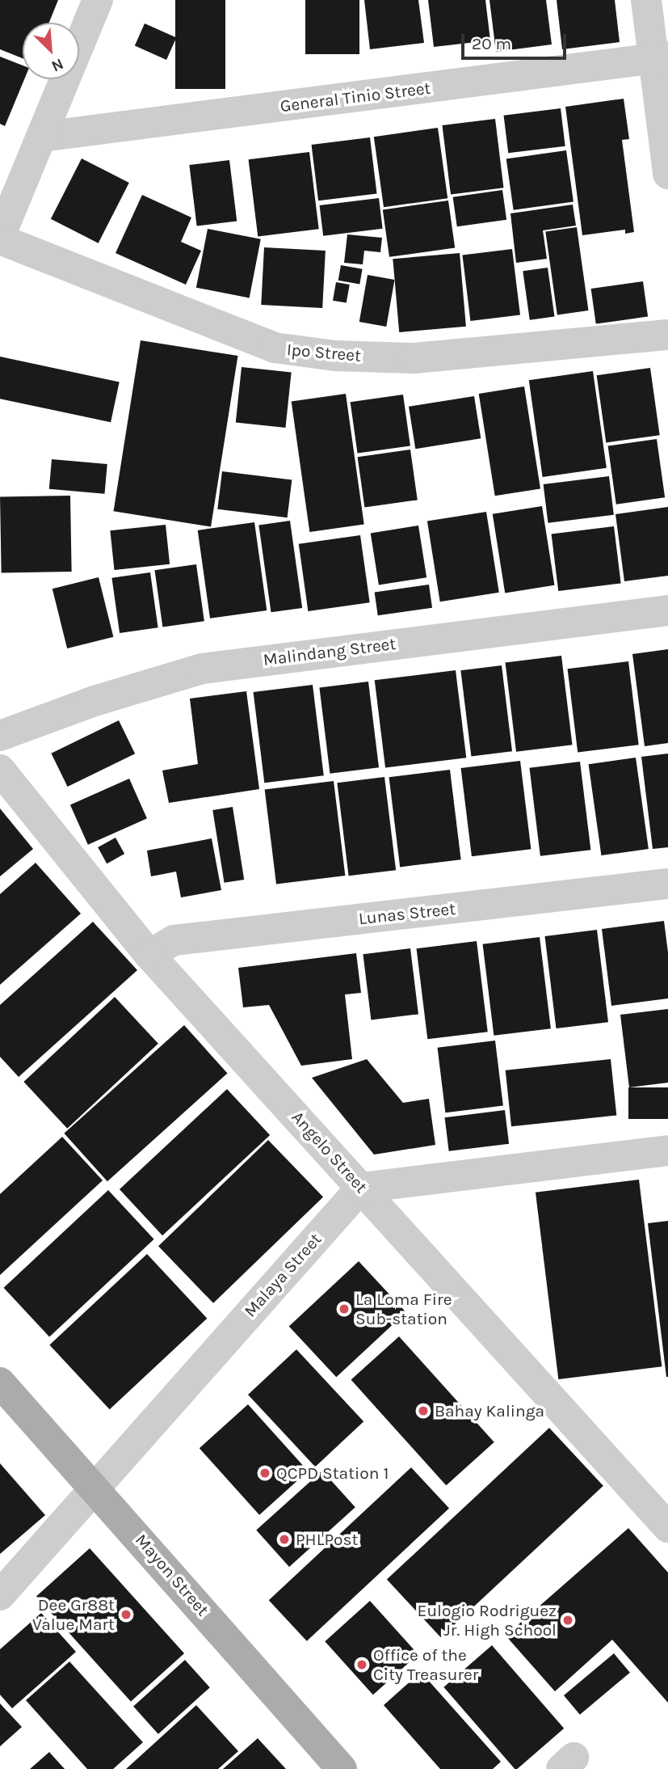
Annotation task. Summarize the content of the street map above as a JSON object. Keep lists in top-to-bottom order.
{
  "streets": {
    "main road": ["Mayon Street"],
    "street": [
      "General Tinio Street",
      "Ipo Street",
      "Malindang Street",
      "Lunas Street",
      "Angelo Street",
      "Malaya Street"
    ]
  },
  "crossings": [
    ["Lunas Street", "Angelo Street"],
    ["Angelo Street", "Malaya Street"],
    ["Malaya Street", "Mayon Street"]
  ],
  "places": [
    "La Loma Fire Sub-station",
    "Bahay Kalinga",
    "QCPD Station 1",
    "PHLPost",
    "Dee Gr88t Value Mart",
    "Eulogio Rodriguez Jr. High School",
    "Office of the City Treasurer"
  ],
  "scale_bar": "20 m",
  "north": "bottom right"
}
